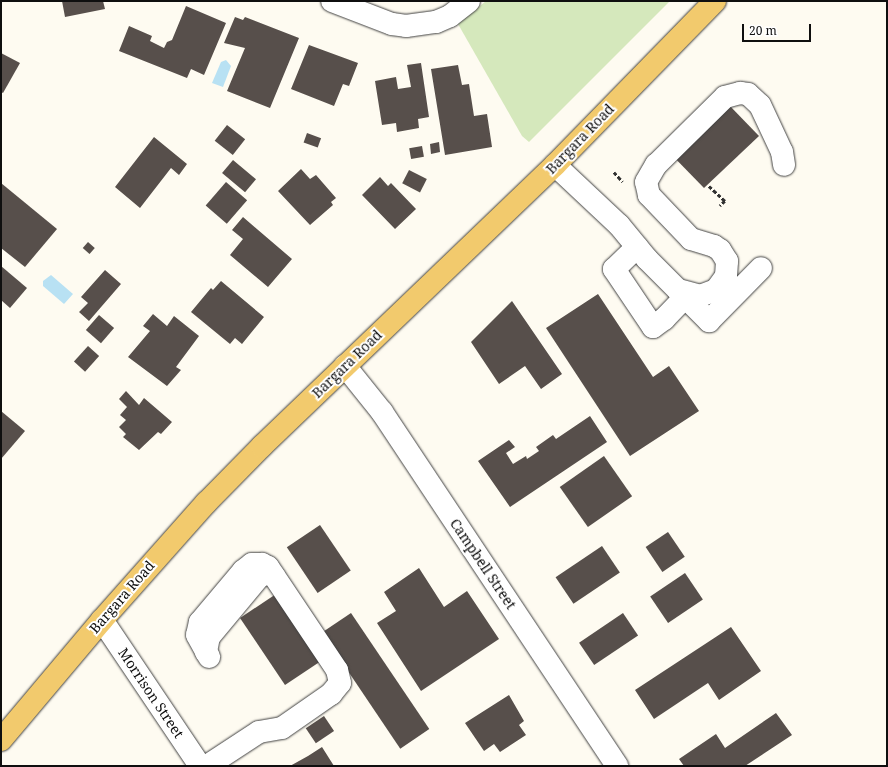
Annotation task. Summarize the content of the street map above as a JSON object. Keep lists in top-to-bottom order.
{
  "streets": {
    "main road": ["Bargara Road"],
    "street": ["Campbell Street", "Morrison Street"]
  },
  "crossings": [
    ["Bargara Road", "Campbell Street"],
    ["Bargara Road", "Morrison Street"]
  ],
  "scale_bar": "20 m"
}
